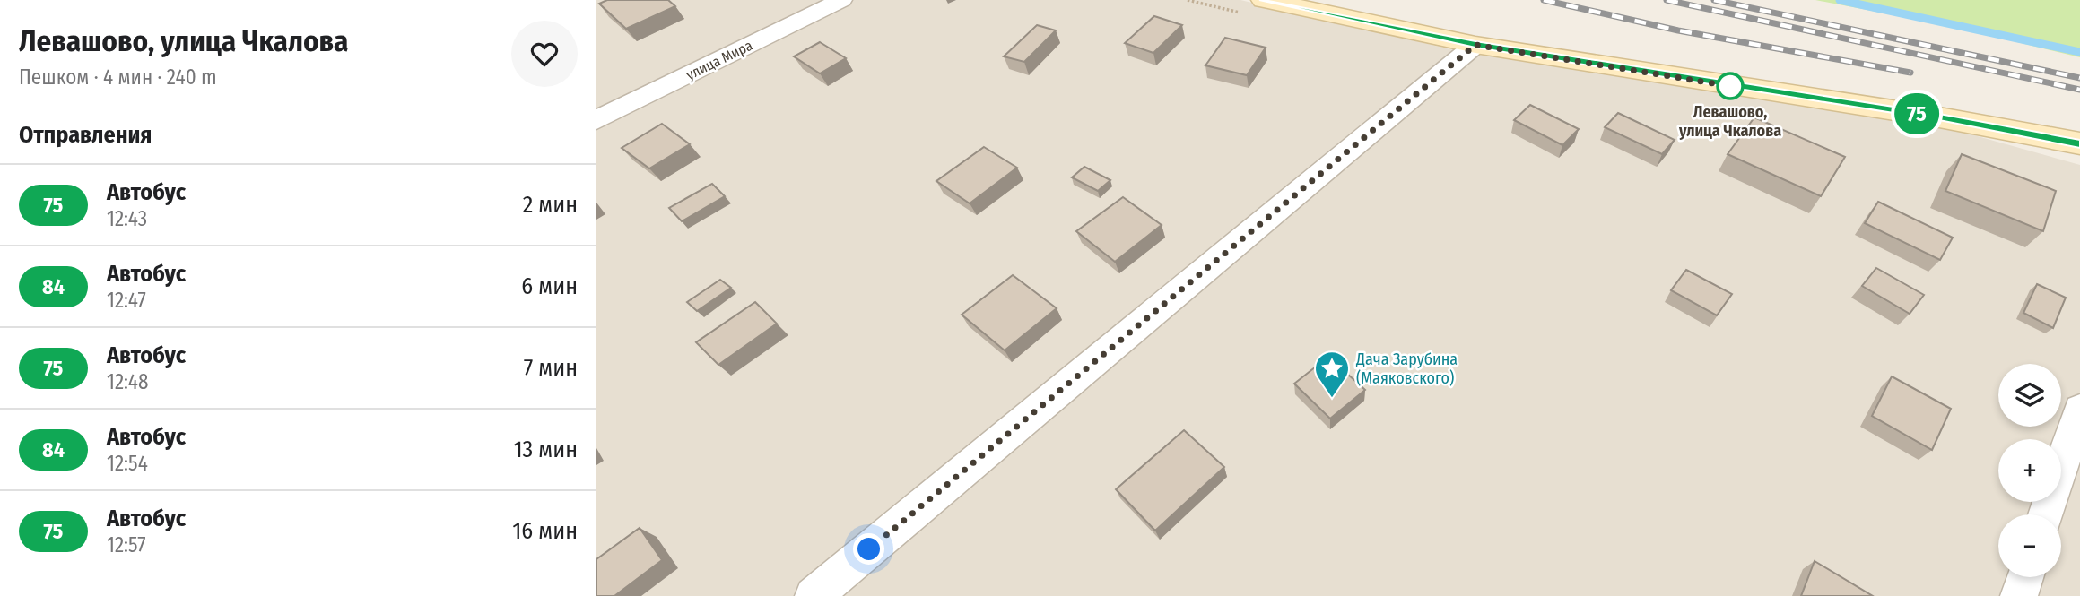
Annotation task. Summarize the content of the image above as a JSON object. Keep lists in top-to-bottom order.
{
  "streets": {
    "street": ["улица Мира"]
  },
  "places": {
    "other": ["Левашово, улица Чкалова"],
    "place": ["Дача Зарубина (Маяковского)"]
  },
  "lines": ["bus line 75"],
  "page": {
    "heading": [
      ["Левашово, улица Чкалова", "Пешком · 4 мин · 240 m"],
      "Отправления"
    ],
    "on_map": "75",
    "list": [
      {
        "mark": "75",
        "name": "Автобус",
        "note": "12:43",
        "value": "2 мин"
      },
      {
        "mark": "84",
        "name": "Автобус",
        "note": "12:47",
        "value": "6 мин"
      },
      {
        "mark": "75",
        "name": "Автобус",
        "note": "12:48",
        "value": "7 мин"
      },
      {
        "mark": "84",
        "name": "Автобус",
        "note": "12:54",
        "value": "13 мин"
      },
      {
        "mark": "75",
        "name": "Автобус",
        "note": "12:57",
        "value": "16 мин"
      }
    ],
    "map_buttons": ["+", "−"]
  }
}
